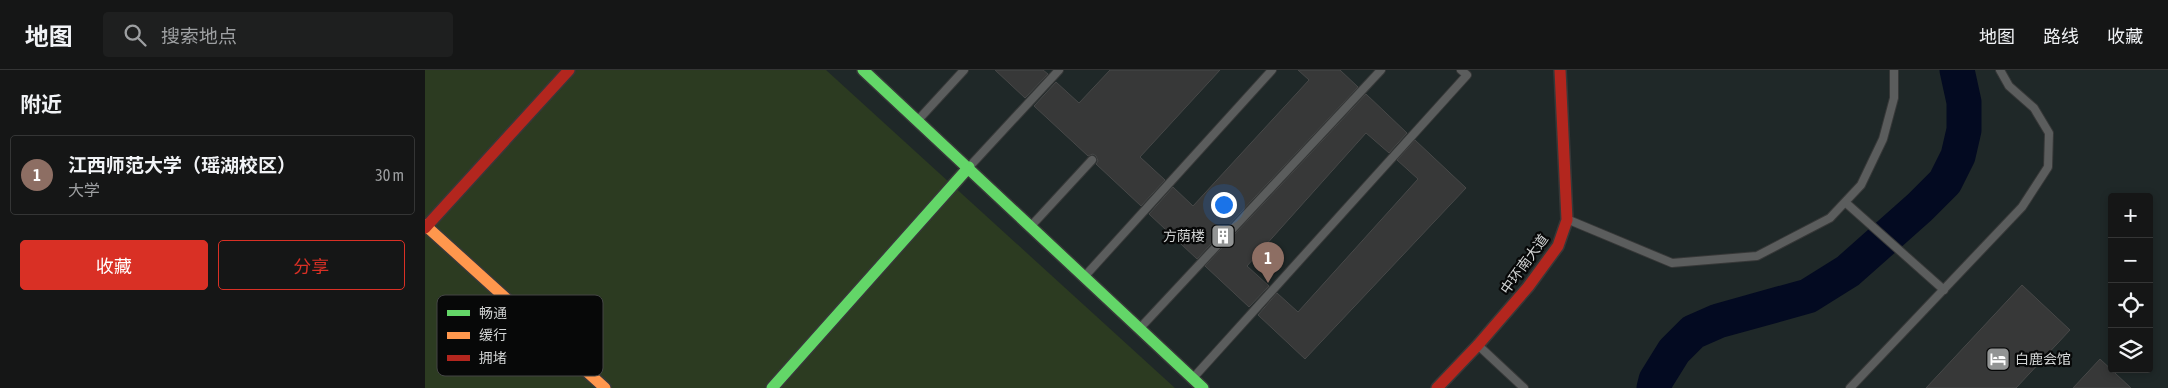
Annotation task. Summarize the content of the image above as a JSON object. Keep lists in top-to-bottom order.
{
  "streets": {
    "street": ["中环南大道"]
  },
  "places": {
    "building": ["方荫楼"],
    "hotel": ["白鹿会馆"]
  },
  "legend": ["畅通", "缓行", "拥堵"],
  "page": {
    "header": "地图",
    "search": "搜索地点",
    "nav": ["地图", "路线", "收藏"],
    "heading": "附近",
    "list": [
      {
        "mark": "1",
        "name": "江西师范大学（瑶湖校区）",
        "note": "大学",
        "value": "30 m"
      }
    ],
    "map_buttons": ["+", "−"],
    "buttons": ["收藏", "分享"],
    "pins": "1"
  }
}
